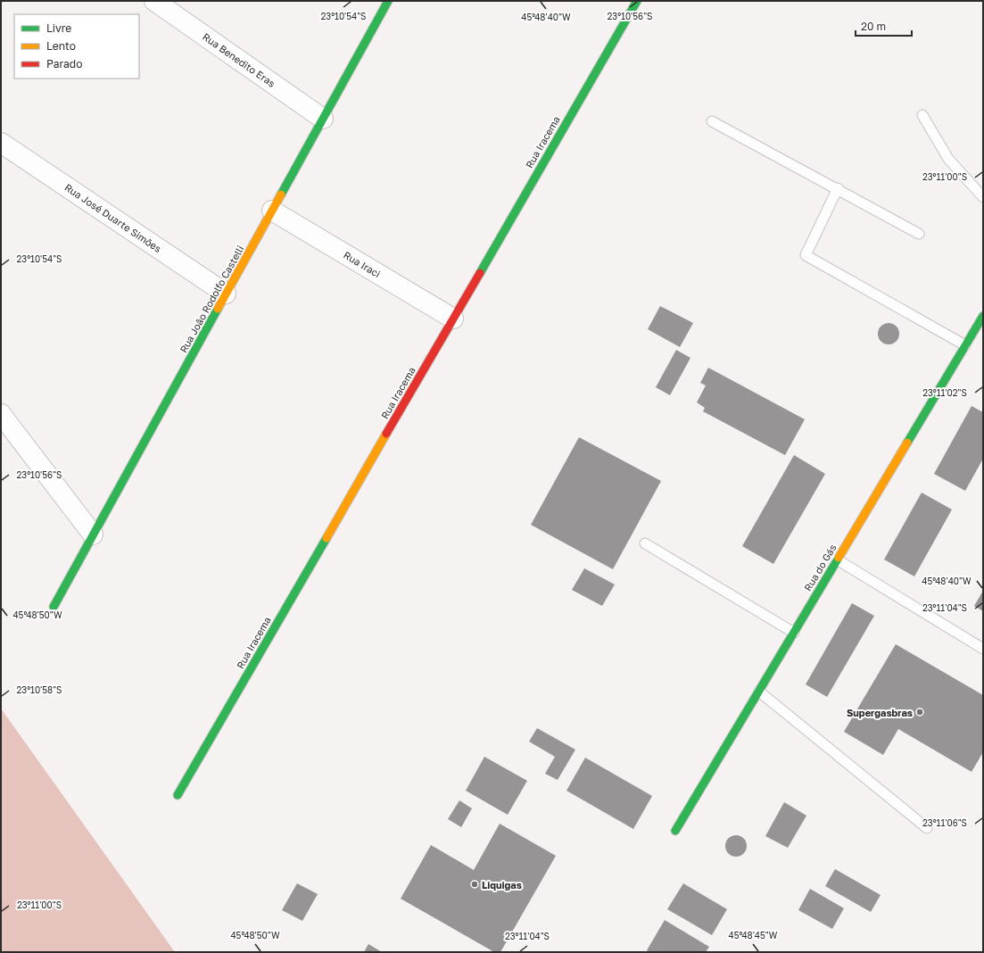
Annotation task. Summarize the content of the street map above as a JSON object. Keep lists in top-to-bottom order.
{
  "streets": {
    "street": [
      "Rua Benedito Eras",
      "Rua Iracema",
      "Rua José Duarte Simões",
      "Rua Iraci",
      "Rua João Rodolfo Castelli",
      "Rua do Gás"
    ]
  },
  "crossings": [
    ["Rua Benedito Eras", "Rua João Rodolfo Castelli"],
    ["Rua Iracema", "Rua Iraci"],
    ["Rua José Duarte Simões", "Rua João Rodolfo Castelli"],
    ["Rua Iraci", "Rua João Rodolfo Castelli"]
  ],
  "places": ["Supergasbras", "Liquigas"],
  "legend": ["Livre", "Lento", "Parado"],
  "scale_bar": "20 m",
  "coordinates": [
    "23°10'54\"S",
    "23°10'56\"S",
    "45°48'40\"W",
    "23°11'00\"S",
    "23°11'02\"S",
    "23°11'04\"S",
    "45°48'50\"W",
    "23°10'58\"S",
    "23°11'06\"S",
    "45°48'45\"W"
  ]
}
